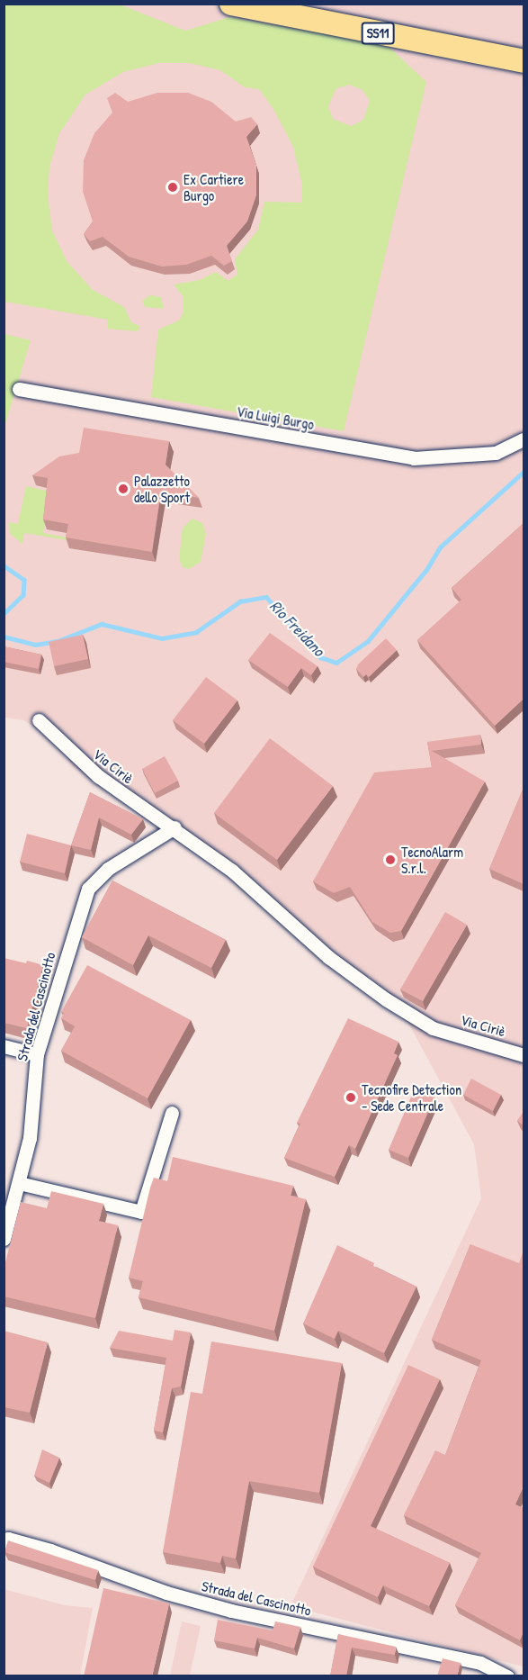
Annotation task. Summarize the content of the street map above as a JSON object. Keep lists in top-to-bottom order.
{
  "streets": {
    "highway": ["SS11"],
    "street": ["Via Luigi Burgo", "Via Ciriè", "Strada del Cascinotto"]
  },
  "crossings": [
    ["Via Ciriè", "Strada del Cascinotto"]
  ],
  "water": ["Rio Freidano"],
  "places": [
    "Ex Cartiere Burgo",
    "Palazzetto dello Sport",
    "TecnoAlarm S.r.l.",
    "Tecnofire Detection - Sede Centrale"
  ]
}
